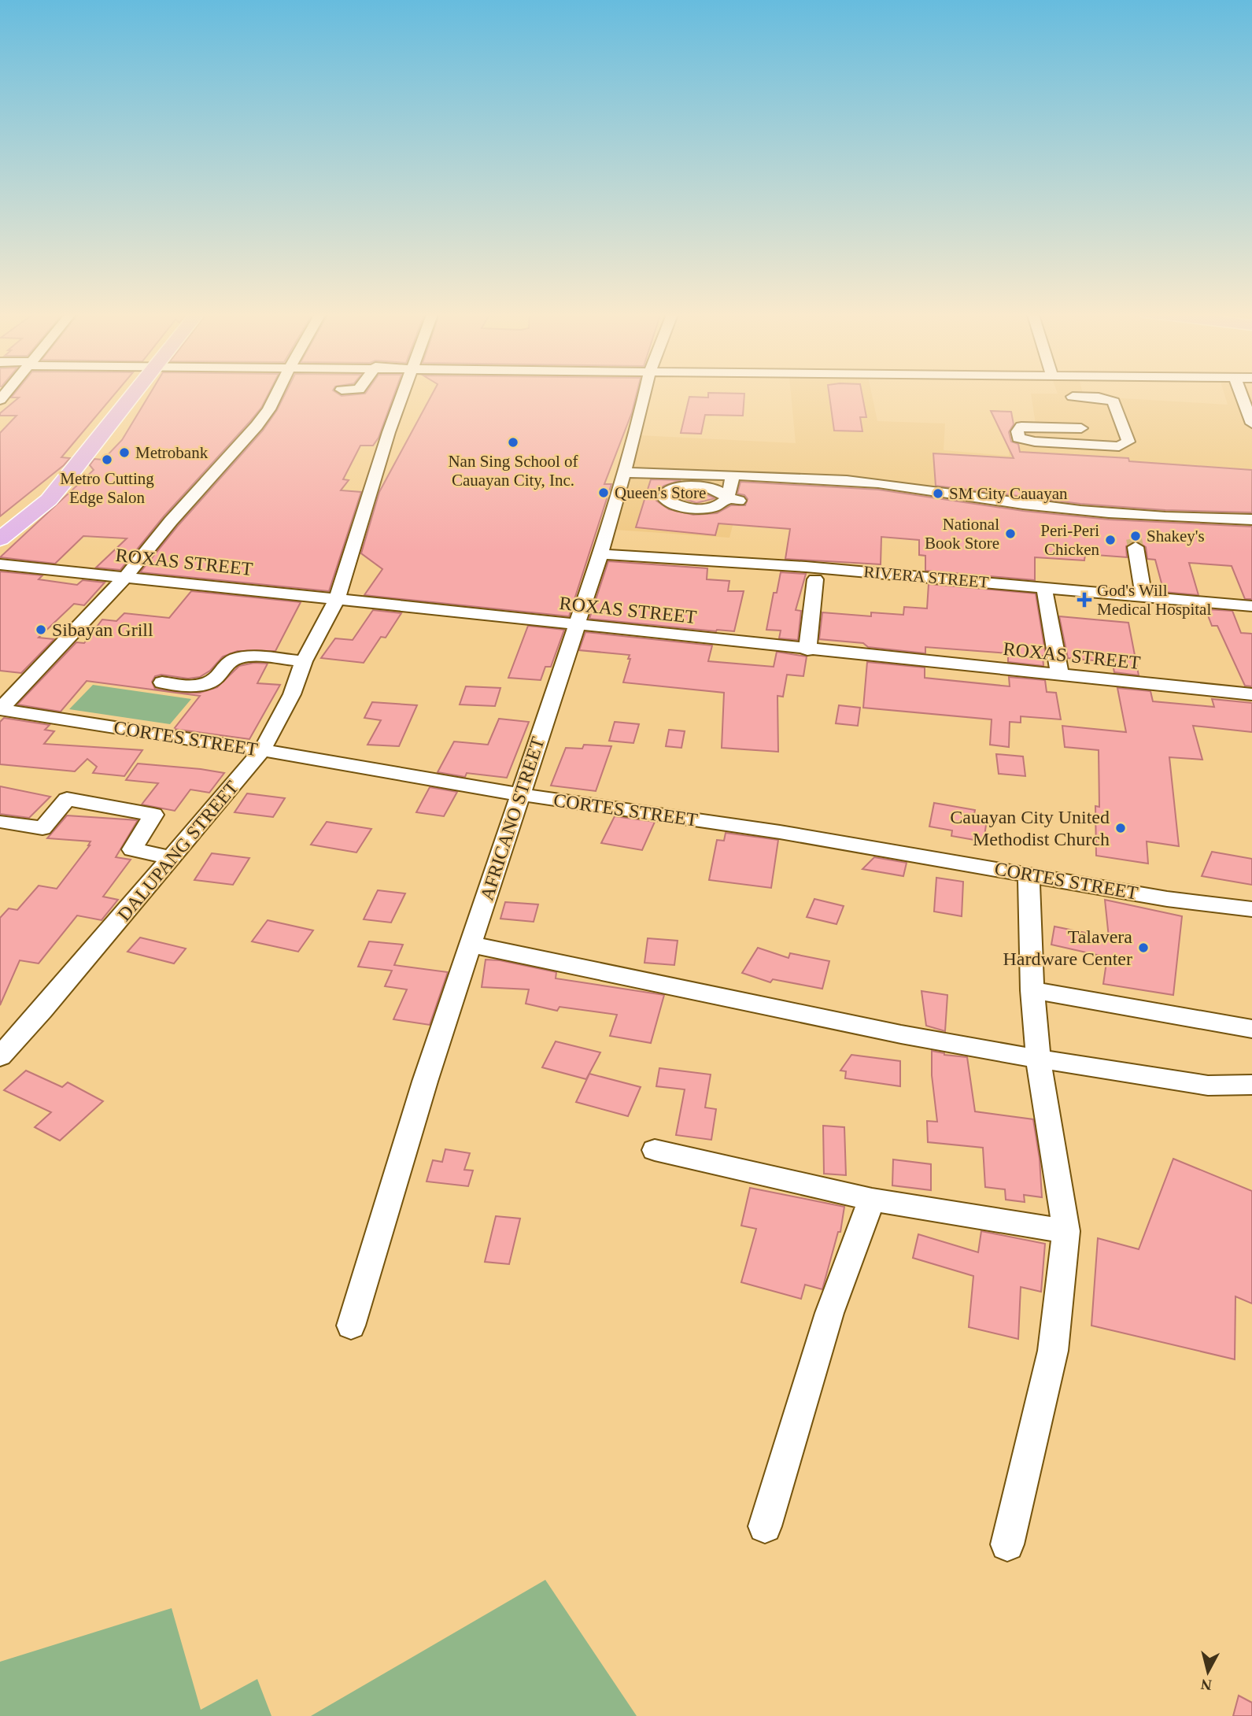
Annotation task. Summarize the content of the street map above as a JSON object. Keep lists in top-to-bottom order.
{
  "streets": {
    "street": [
      "ROXAS STREET",
      "RIVERA STREET",
      "CORTES STREET",
      "AFRICANO STREET",
      "DALUPANG STREET"
    ]
  },
  "crossings": [
    ["ROXAS STREET", "AFRICANO STREET"],
    ["ROXAS STREET", "DALUPANG STREET"],
    ["RIVERA STREET", "AFRICANO STREET"],
    ["CORTES STREET", "AFRICANO STREET"],
    ["CORTES STREET", "DALUPANG STREET"]
  ],
  "places": {
    "other": [
      "Nan Sing School of Cauayan City, Inc.",
      "Metrobank",
      "Metro Cutting Edge Salon",
      "Queen's Store",
      "SM City Cauayan",
      "National Book Store",
      "Shakey's",
      "Peri-Peri Chicken",
      "Sibayan Grill",
      "Cauayan City United Methodist Church",
      "Talavera Hardware Center"
    ],
    "health": ["God's Will Medical Hospital"]
  },
  "north": "bottom"
}
